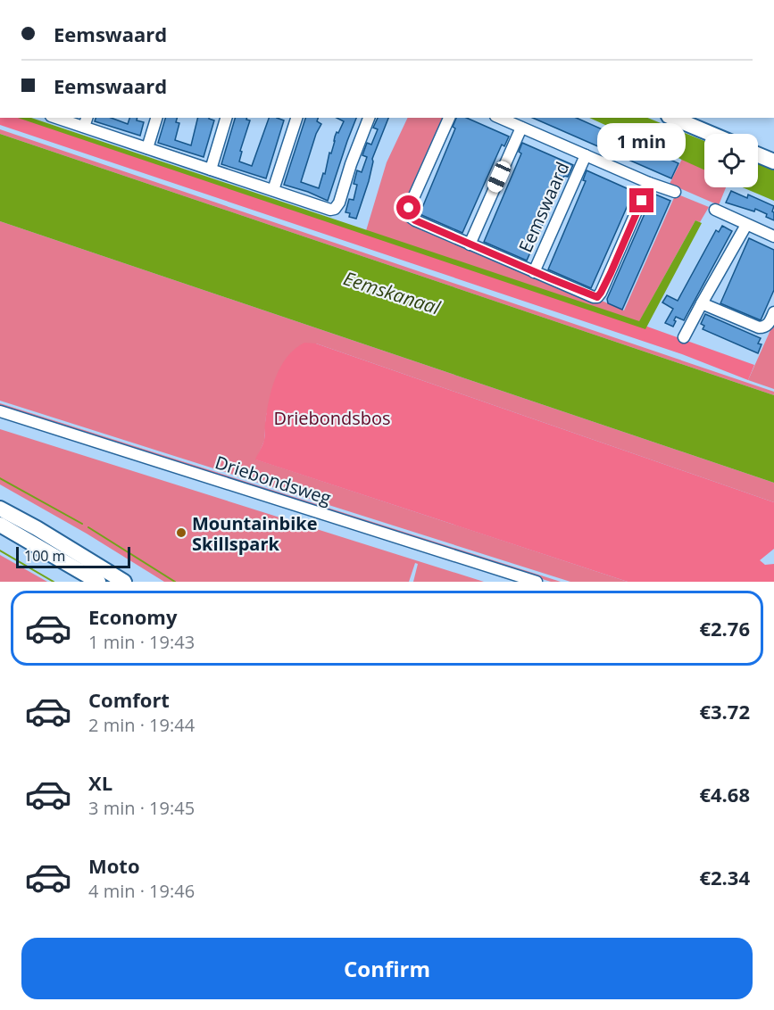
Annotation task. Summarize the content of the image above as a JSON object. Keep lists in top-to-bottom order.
{
  "streets": {
    "street": ["Eemswaard", "Driebondsweg"]
  },
  "water": ["Eemskanaal"],
  "parks": ["Driebondsbos"],
  "places": ["Mountainbike Skillspark"],
  "scale_bar": "100 m",
  "page": {
    "banner": ["Eemswaard", "Eemswaard"],
    "bubble": "1 min",
    "scale": "100 m",
    "list": [
      {
        "name": "Economy",
        "note": "1 min · 19:43",
        "value": "€2.76"
      },
      {
        "name": "Comfort",
        "note": "2 min · 19:44",
        "value": "€3.72"
      },
      {
        "name": "XL",
        "note": "3 min · 19:45",
        "value": "€4.68"
      },
      {
        "name": "Moto",
        "note": "4 min · 19:46",
        "value": "€2.34"
      }
    ],
    "buttons": "Confirm"
  }
}
